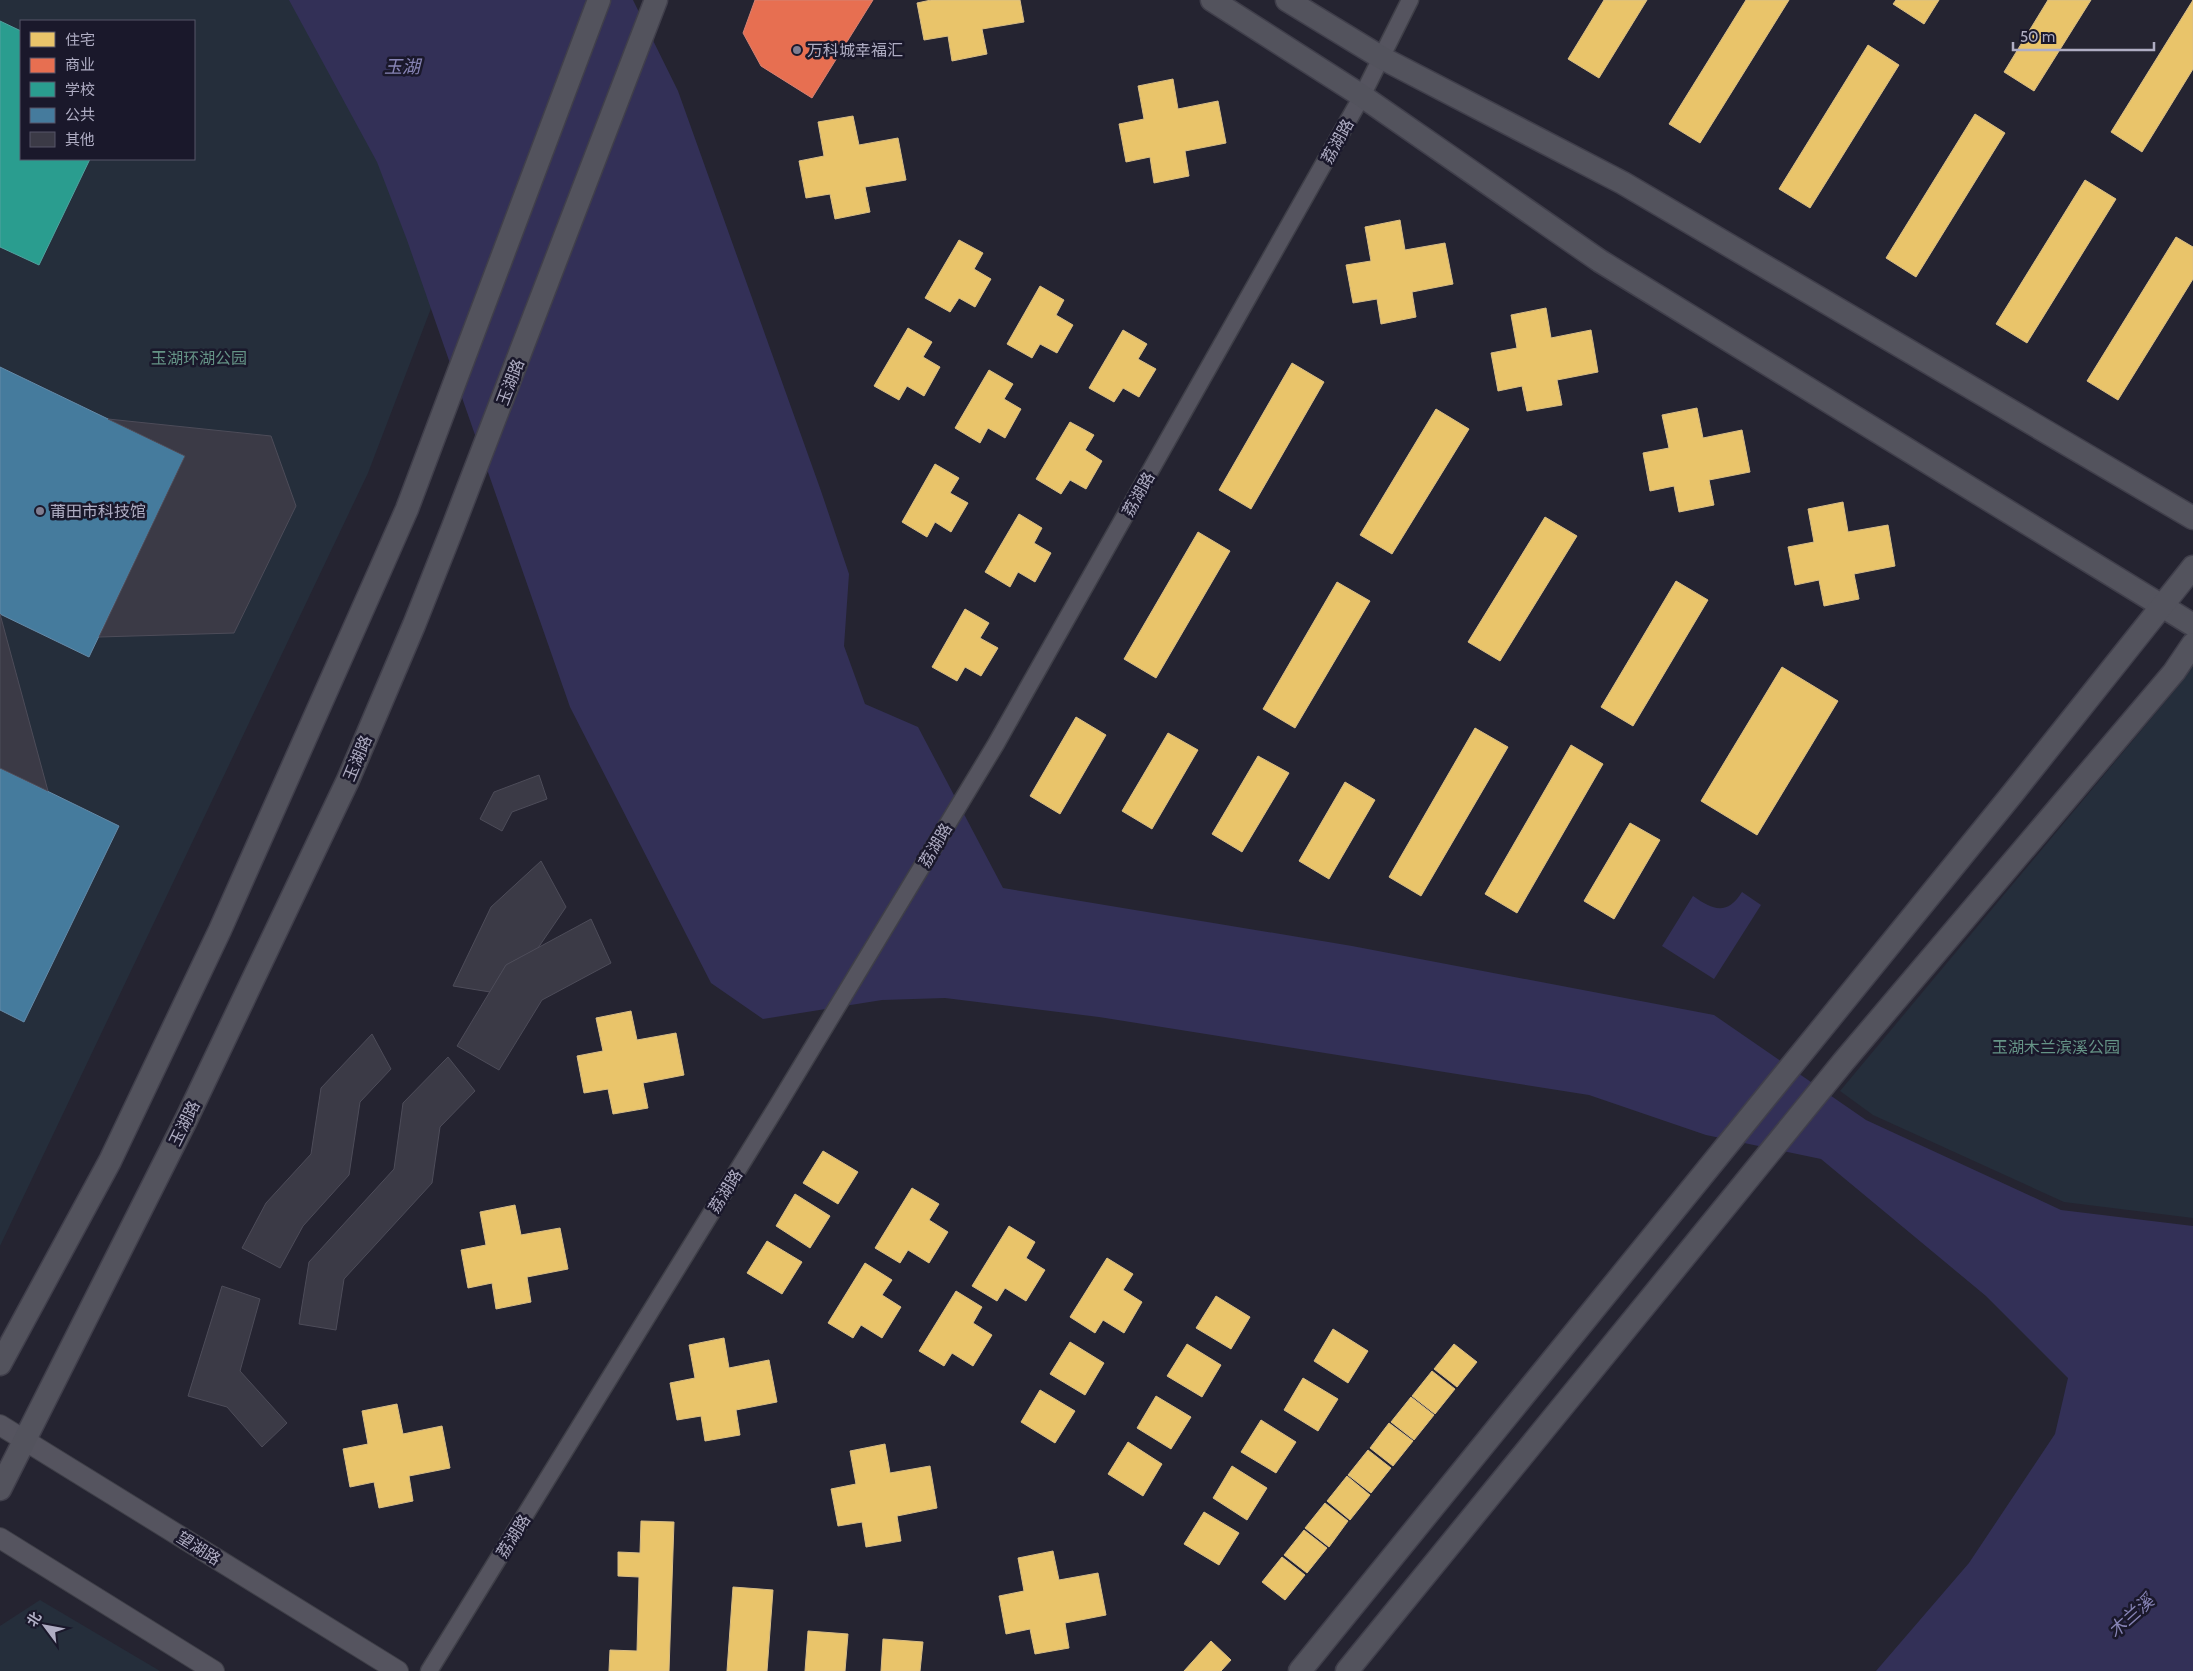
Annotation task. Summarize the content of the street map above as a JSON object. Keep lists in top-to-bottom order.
{
  "streets": {
    "main road": ["玉湖路"],
    "street": ["荔湖路", "望湖路"]
  },
  "crossings": [
    ["玉湖路", "望湖路"]
  ],
  "water": ["玉湖", "木兰溪"],
  "parks": ["玉湖环湖公园", "玉湖木兰滨溪公园"],
  "places": ["万科城幸福汇", "莆田市科技馆"],
  "legend": [
    "住宅",
    "商业",
    "学校",
    "公共",
    "其他"
  ],
  "scale_bar": "50 m",
  "north": "top left"
}
